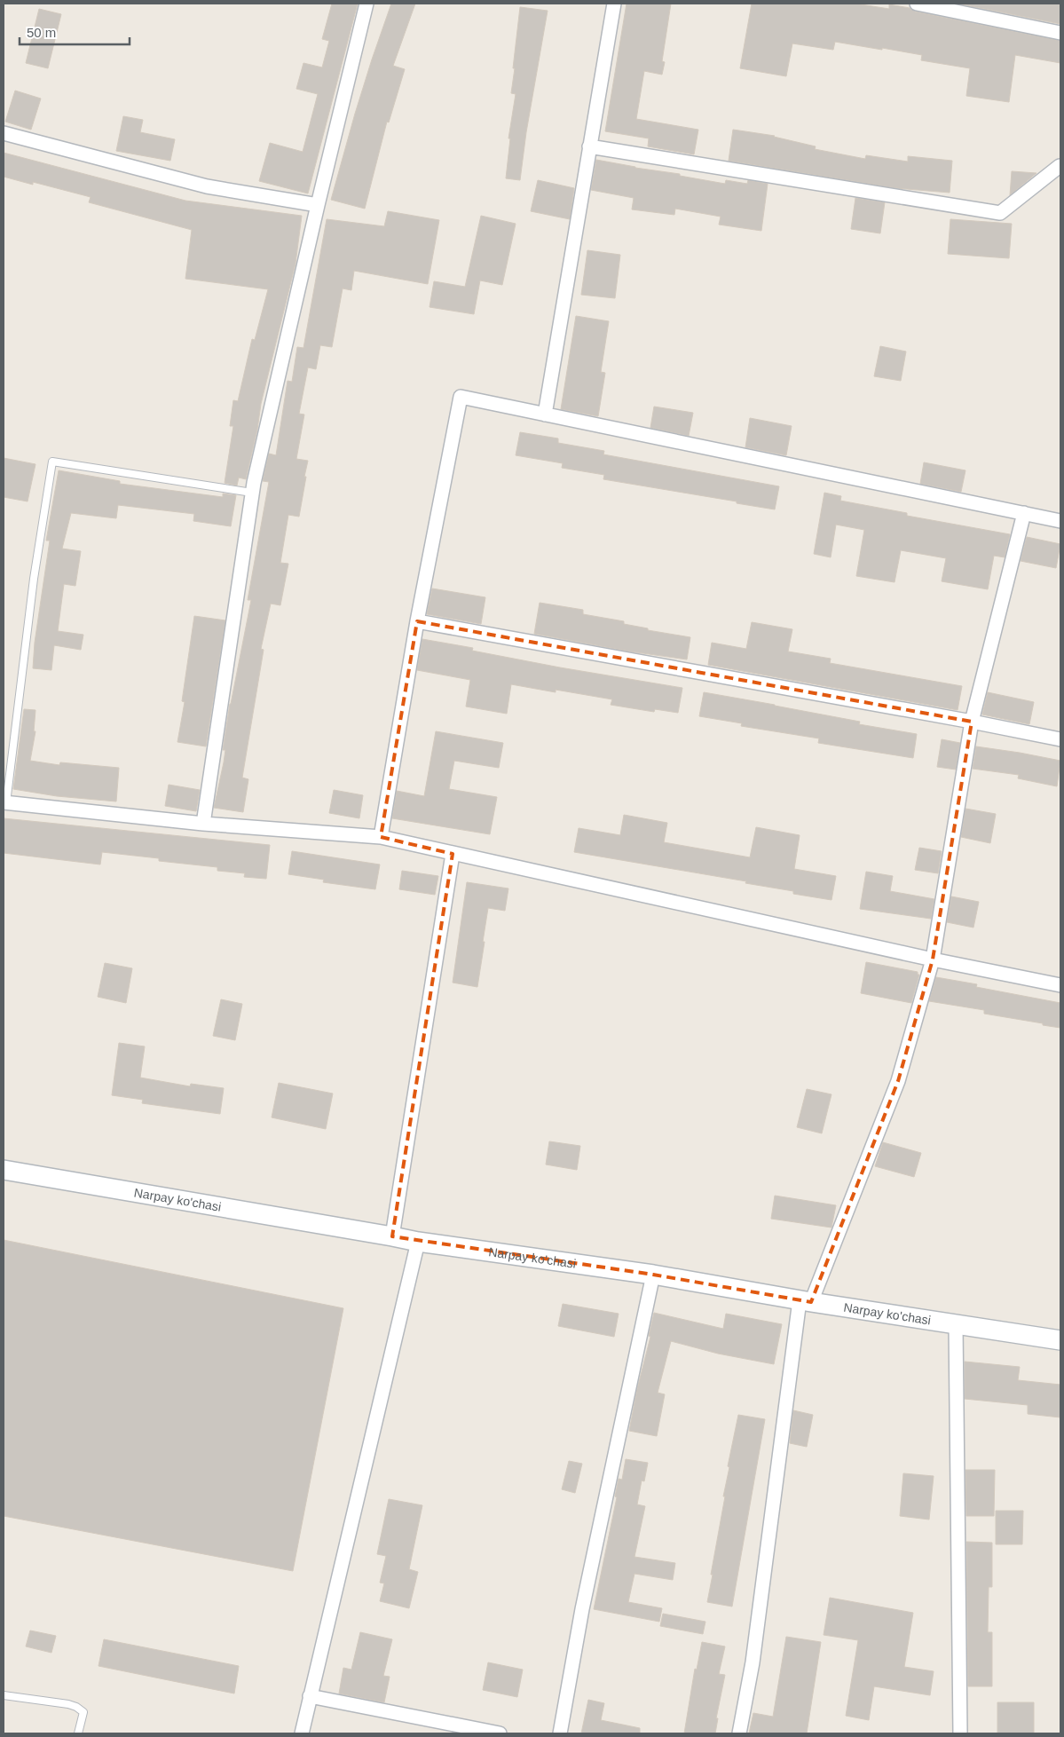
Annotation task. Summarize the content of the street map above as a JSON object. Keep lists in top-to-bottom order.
{
  "streets": {
    "main road": ["Narpay ko'chasi"]
  },
  "scale_bar": "50 m"
}
